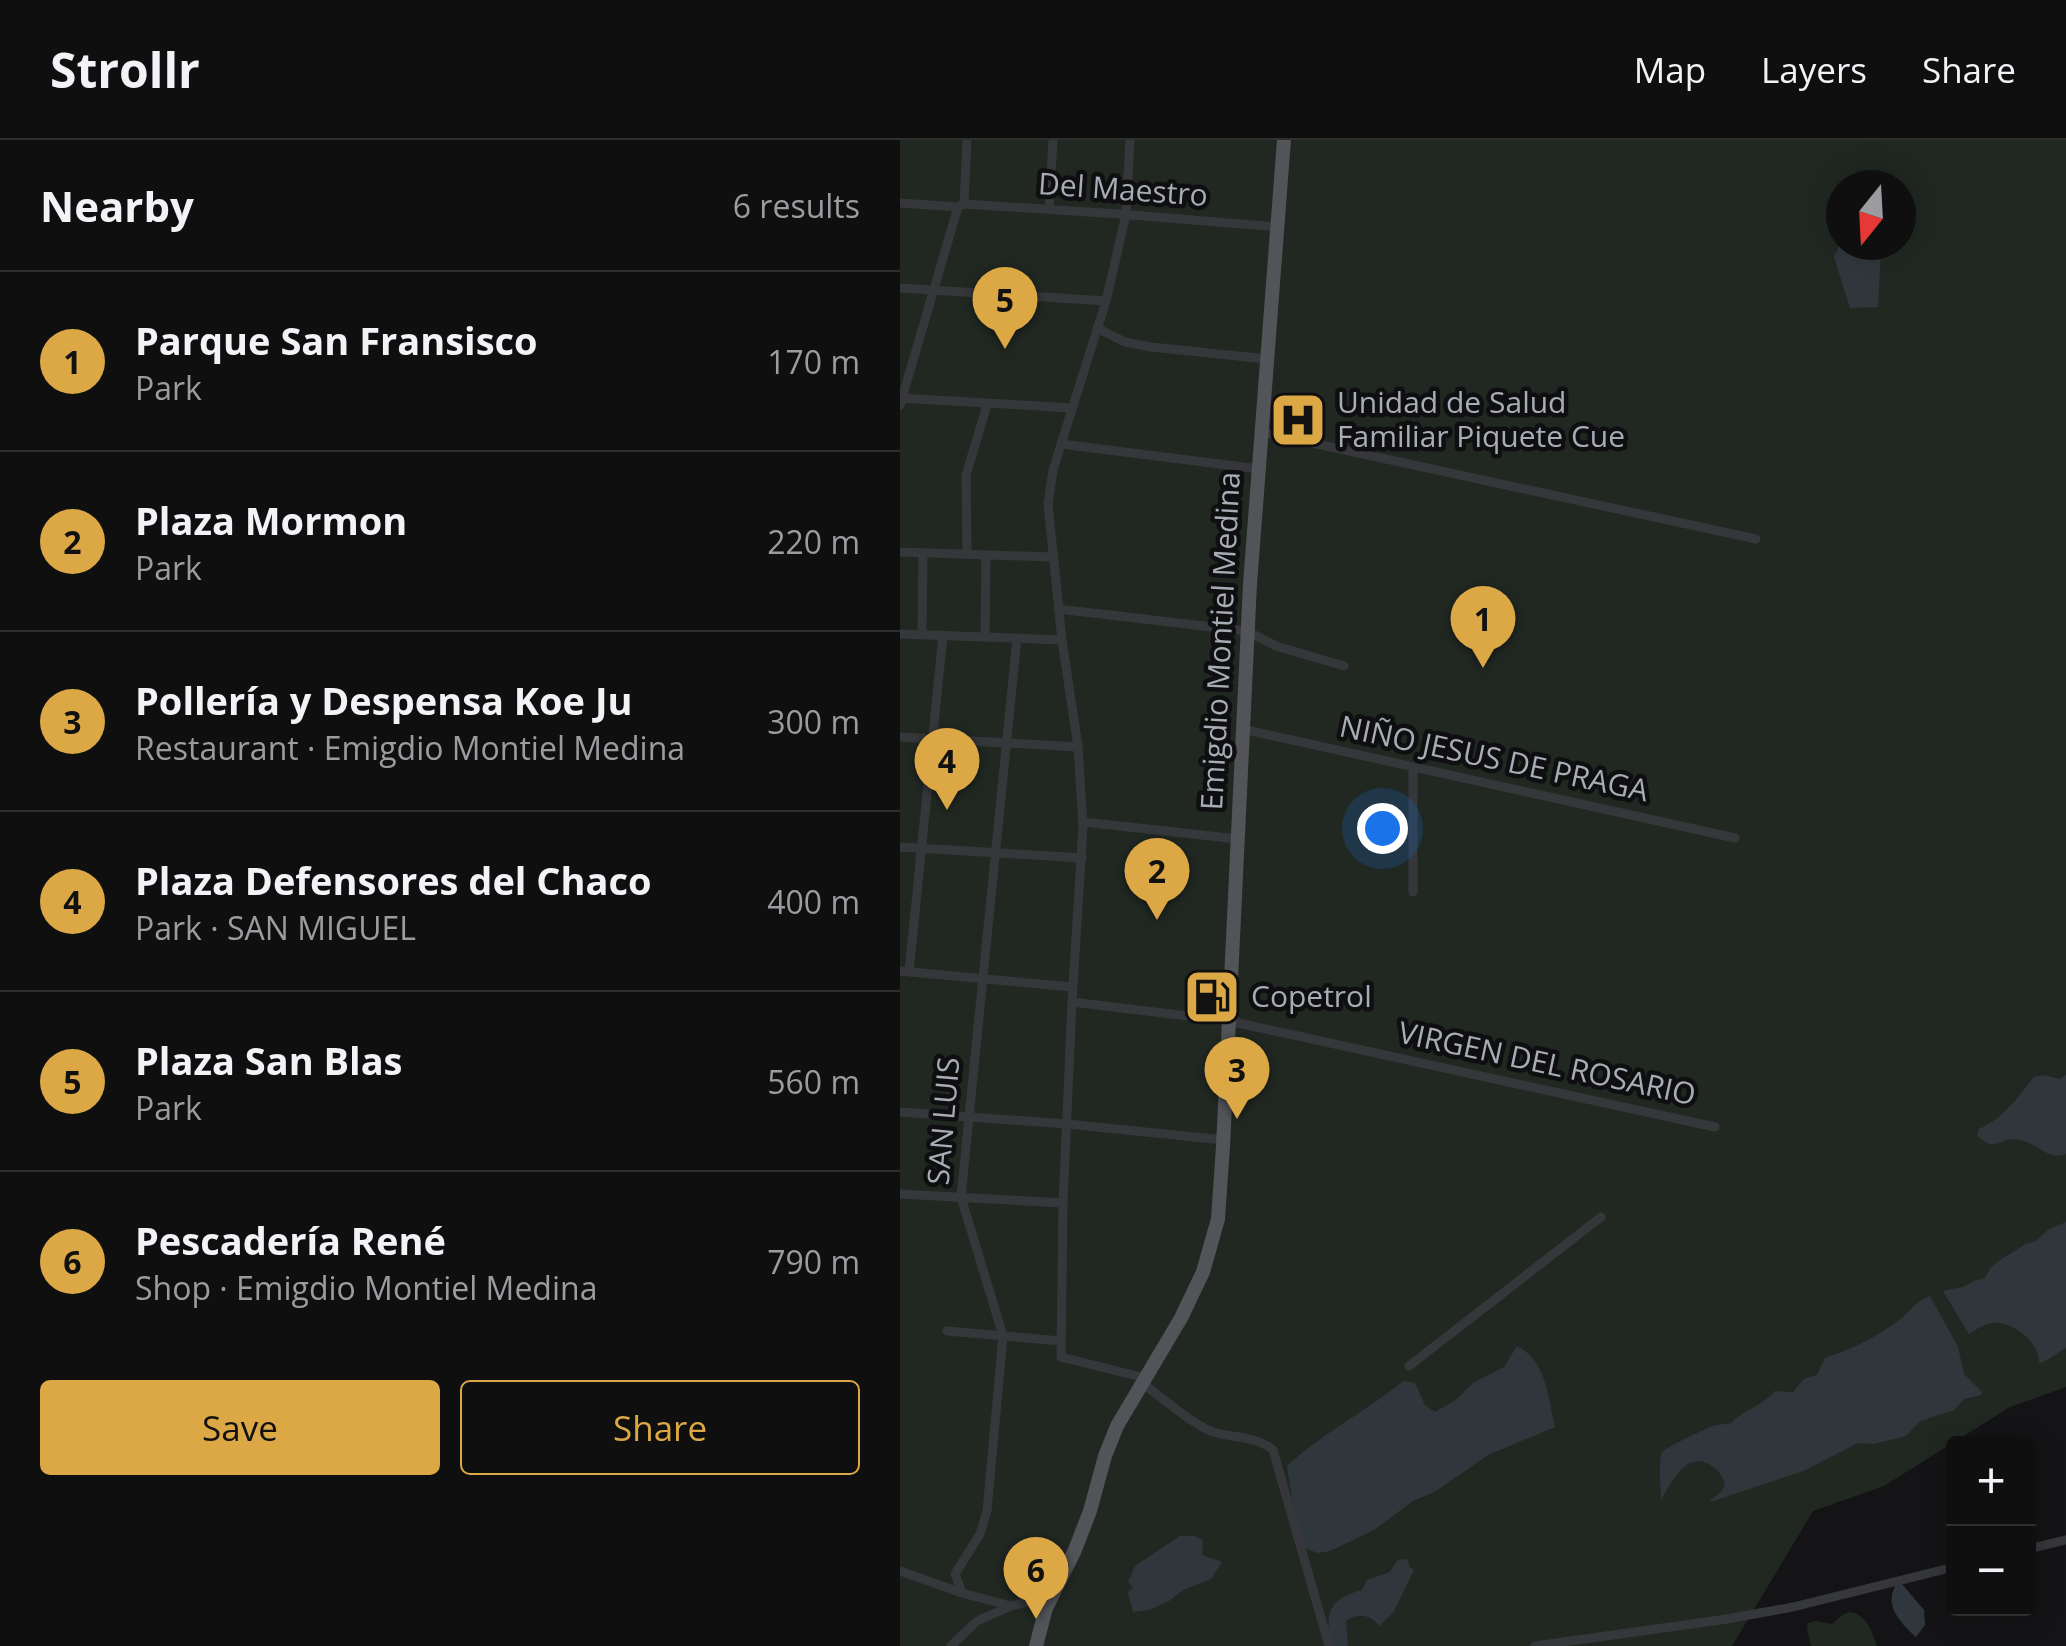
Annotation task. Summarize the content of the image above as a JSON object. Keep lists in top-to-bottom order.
{
  "streets": {
    "main road": ["Emigdio Montiel Medina"],
    "street": [
      "Del Maestro",
      "NIÑO JESUS DE PRAGA",
      "VIRGEN DEL ROSARIO",
      "SAN LUIS"
    ]
  },
  "crossings": [
    ["Del Maestro", "Emigdio Montiel Medina"],
    ["Emigdio Montiel Medina", "NIÑO JESUS DE PRAGA"],
    ["Emigdio Montiel Medina", "VIRGEN DEL ROSARIO"]
  ],
  "places": {
    "hospital": ["Unidad de Salud Familiar Piquete Cue"],
    "fuel station": ["Copetrol"]
  },
  "north": "bottom",
  "page": {
    "header": "Strollr",
    "nav": ["Map", "Layers", "Share"],
    "heading": ["Nearby", "6 results"],
    "pins": [
      "5",
      "1",
      "4",
      "2",
      "3",
      "6"
    ],
    "list": [
      {
        "mark": "1",
        "name": "Parque San Fransisco",
        "note": "Park",
        "value": "170 m"
      },
      {
        "mark": "2",
        "name": "Plaza Mormon",
        "note": "Park",
        "value": "220 m"
      },
      {
        "mark": "3",
        "name": "Pollería y Despensa Koe Ju",
        "note": "Restaurant · Emigdio Montiel Medina",
        "value": "300 m"
      },
      {
        "mark": "4",
        "name": "Plaza Defensores del Chaco",
        "note": "Park · SAN MIGUEL",
        "value": "400 m"
      },
      {
        "mark": "5",
        "name": "Plaza San Blas",
        "note": "Park",
        "value": "560 m"
      },
      {
        "mark": "6",
        "name": "Pescadería René",
        "note": "Shop · Emigdio Montiel Medina",
        "value": "790 m"
      }
    ],
    "buttons": ["Save", "Share"],
    "map_buttons": ["+", "−"]
  }
}
